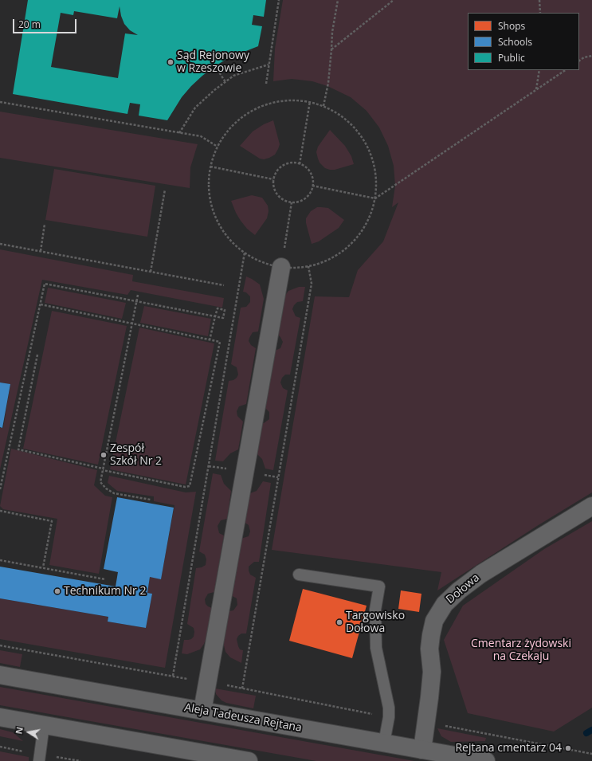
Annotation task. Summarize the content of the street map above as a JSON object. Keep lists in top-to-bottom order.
{
  "streets": {
    "street": ["Dołowa", "Aleja Tadeusza Rejtana"]
  },
  "crossings": [
    ["Dołowa", "Aleja Tadeusza Rejtana"]
  ],
  "parks": ["Cmentarz żydowski na Czekaju"],
  "places": [
    "Sąd Rejonowy w Rzeszowie",
    "Zespół Szkół Nr 2",
    "Technikum Nr 2",
    "Targowisko Dołowa",
    "Rejtana cmentarz 04"
  ],
  "legend": ["Shops", "Schools", "Public"],
  "scale_bar": "20 m",
  "north": "left"
}
